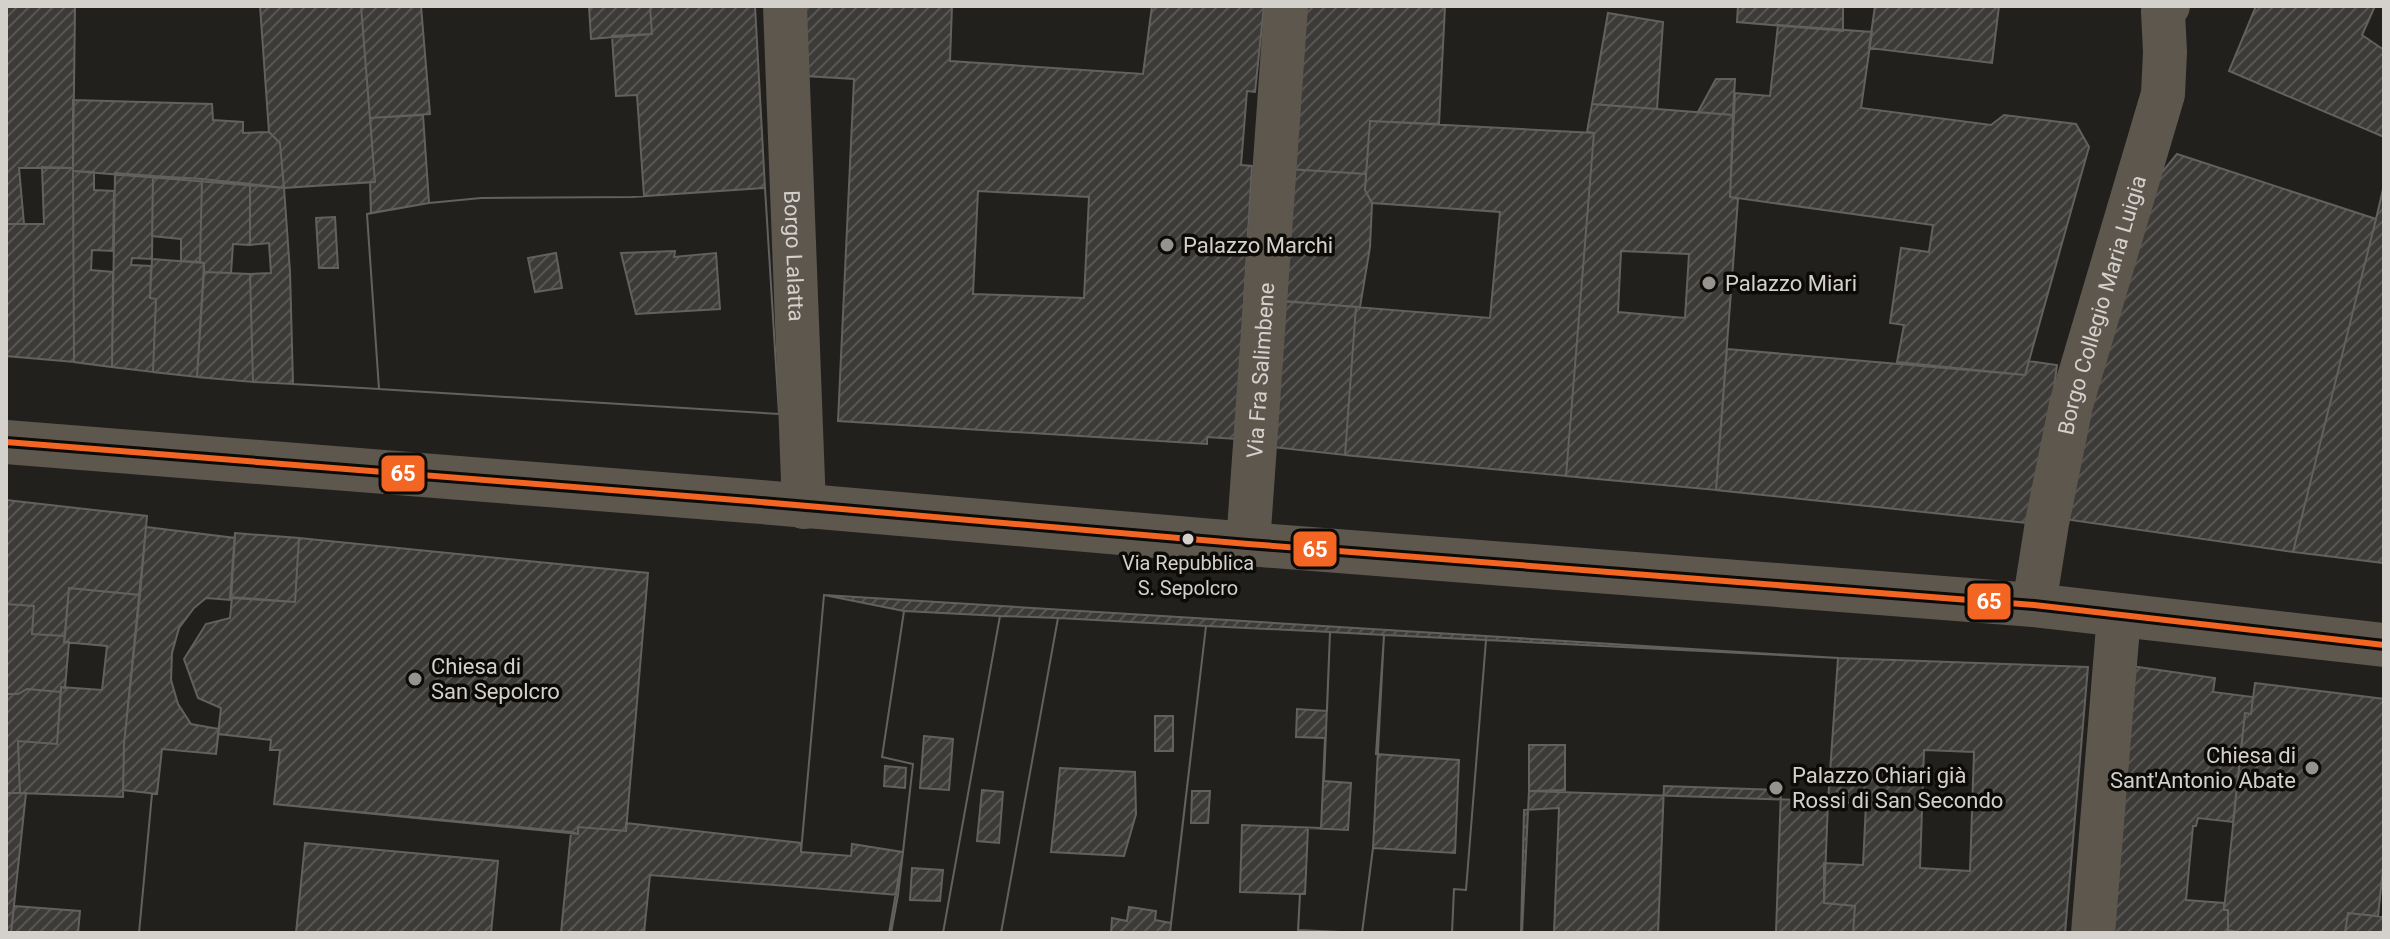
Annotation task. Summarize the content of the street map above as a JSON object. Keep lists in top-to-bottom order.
{
  "streets": {
    "street": ["Borgo Lalatta", "Borgo Collegio Maria Luigia", "Via Fra Salimbene"]
  },
  "places": [
    "Palazzo Marchi",
    "Palazzo Miari",
    "Via Repubblica S. Sepolcro",
    "Chiesa di San Sepolcro",
    "Chiesa di Sant'Antonio Abate",
    "Palazzo Chiari già Rossi di San Secondo"
  ],
  "lines": ["transit line 65"]
}
